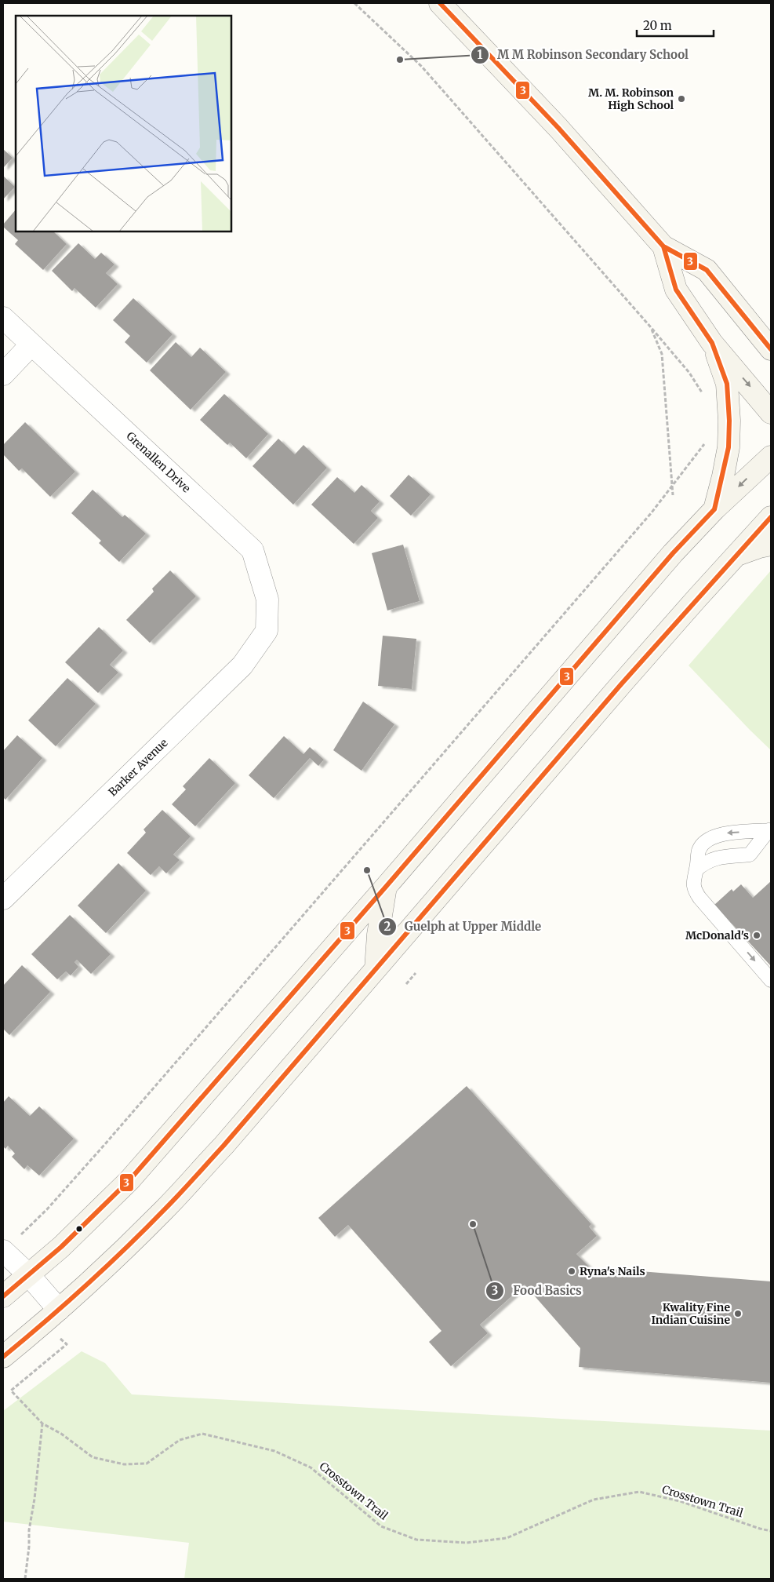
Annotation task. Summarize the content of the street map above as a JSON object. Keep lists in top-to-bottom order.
{
  "streets": {
    "street": ["Grenallen Drive", "Barker Avenue"],
    "path": ["Crosstown Trail"]
  },
  "crossings": [
    ["Grenallen Drive", "Barker Avenue"]
  ],
  "places": [
    "M M Robinson Secondary School",
    "M. M. Robinson High School",
    "Guelph at Upper Middle",
    "McDonald's",
    "Food Basics",
    "Ryna's Nails",
    "Kwality Fine Indian Cuisine"
  ],
  "lines": ["transit line 3"],
  "scale_bar": "20 m"
}
